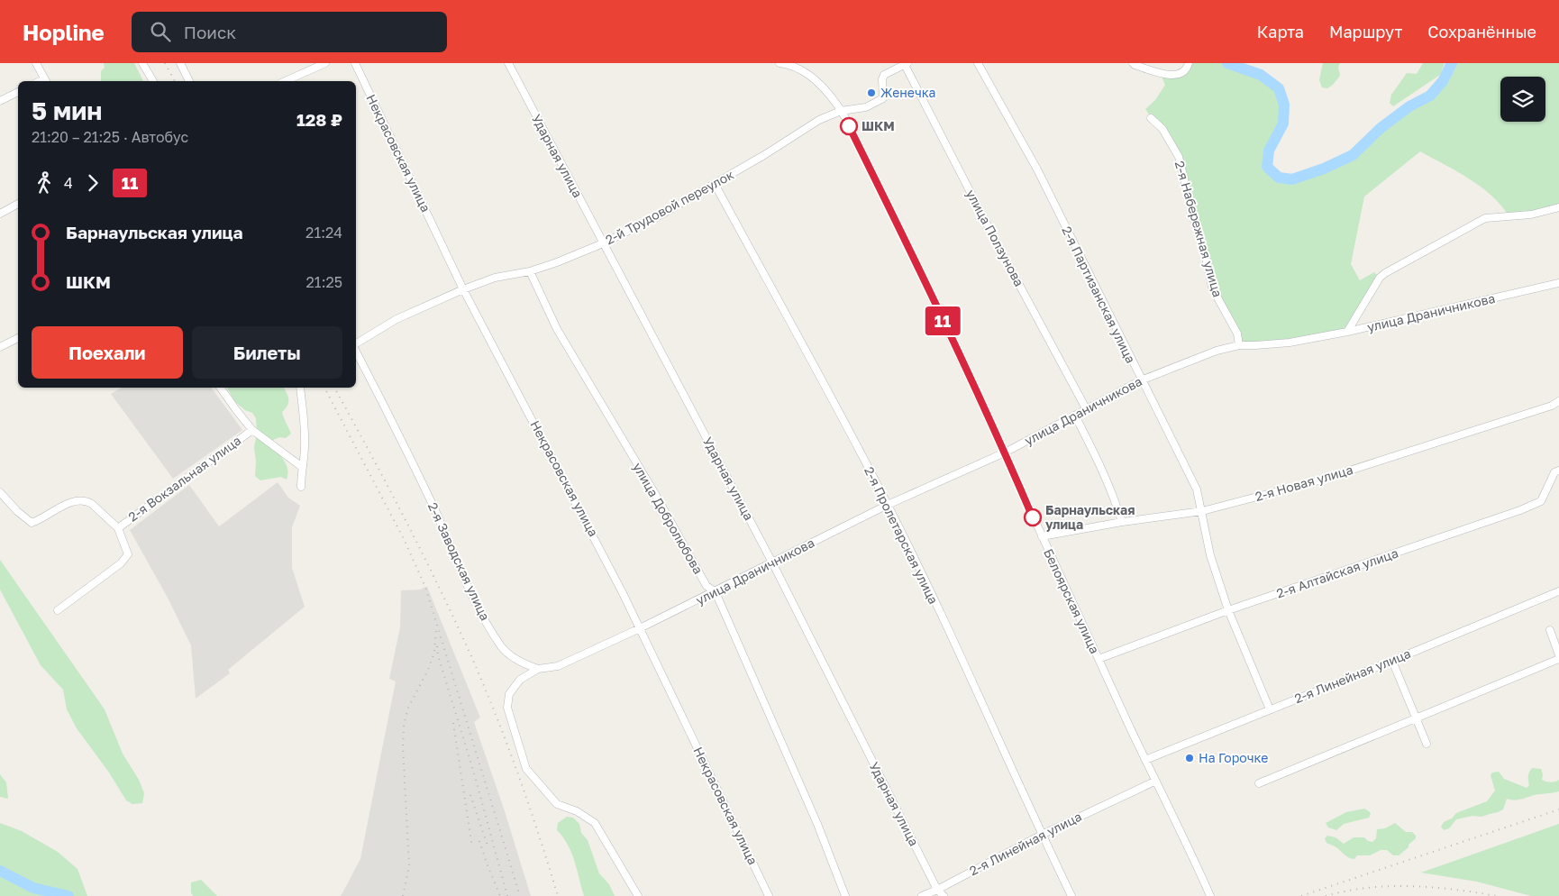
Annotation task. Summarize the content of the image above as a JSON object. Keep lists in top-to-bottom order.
{
  "streets": {
    "street": [
      "Некрасовская улица",
      "Ударная улица",
      "2-й Трудовой переулок",
      "2-я Набережная улица",
      "улица Ползунова",
      "2-я Партизанская улица",
      "улица Драничникова",
      "2-я Вокзальная улица",
      "2-я Новая улица",
      "улица Добролюбова",
      "2-я Пролетарская улица",
      "2-я Заводская улица",
      "2-я Алтайская улица",
      "Белоярская улица",
      "2-я Линейная улица"
    ]
  },
  "crossings": [
    ["Некрасовская улица", "2-й Трудовой переулок"],
    ["Некрасовская улица", "улица Драничникова"],
    ["Ударная улица", "2-й Трудовой переулок"],
    ["Ударная улица", "улица Драничникова"],
    ["Ударная улица", "2-я Линейная улица"],
    ["2-й Трудовой переулок", "улица Ползунова"],
    ["2-й Трудовой переулок", "улица Добролюбова"],
    ["2-й Трудовой переулок", "2-я Пролетарская улица"],
    ["2-й Трудовой переулок", "Белоярская улица"],
    ["2-я Набережная улица", "улица Драничникова"],
    ["улица Ползунова", "улица Драничникова"],
    ["2-я Партизанская улица", "улица Драничникова"],
    ["2-я Партизанская улица", "2-я Новая улица"],
    ["2-я Партизанская улица", "2-я Алтайская улица"],
    ["2-я Партизанская улица", "2-я Линейная улица"],
    ["улица Драничникова", "улица Добролюбова"],
    ["улица Драничникова", "2-я Пролетарская улица"],
    ["улица Драничникова", "2-я Заводская улица"],
    ["улица Драничникова", "Белоярская улица"],
    ["2-я Новая улица", "Белоярская улица"],
    ["2-я Пролетарская улица", "2-я Линейная улица"],
    ["2-я Алтайская улица", "Белоярская улица"],
    ["Белоярская улица", "2-я Линейная улица"]
  ],
  "places": [
    "Женечка",
    "ШКМ",
    "Барнаульская улица",
    "На Горочке"
  ],
  "lines": ["bus line 11"],
  "page": {
    "header": "Hopline",
    "search": "Поиск",
    "nav": ["Карта", "Маршрут", "Сохранённые"],
    "on_map": "11",
    "heading": ["5 мин", "21:20 – 21:25 · Автобус", "128 ₽"],
    "legs": ["4", "11"],
    "list": [
      {
        "name": "Барнаульская улица",
        "value": "21:24"
      },
      {
        "name": "ШКМ",
        "value": "21:25"
      }
    ],
    "buttons": ["Поехали", "Билеты"]
  }
}
